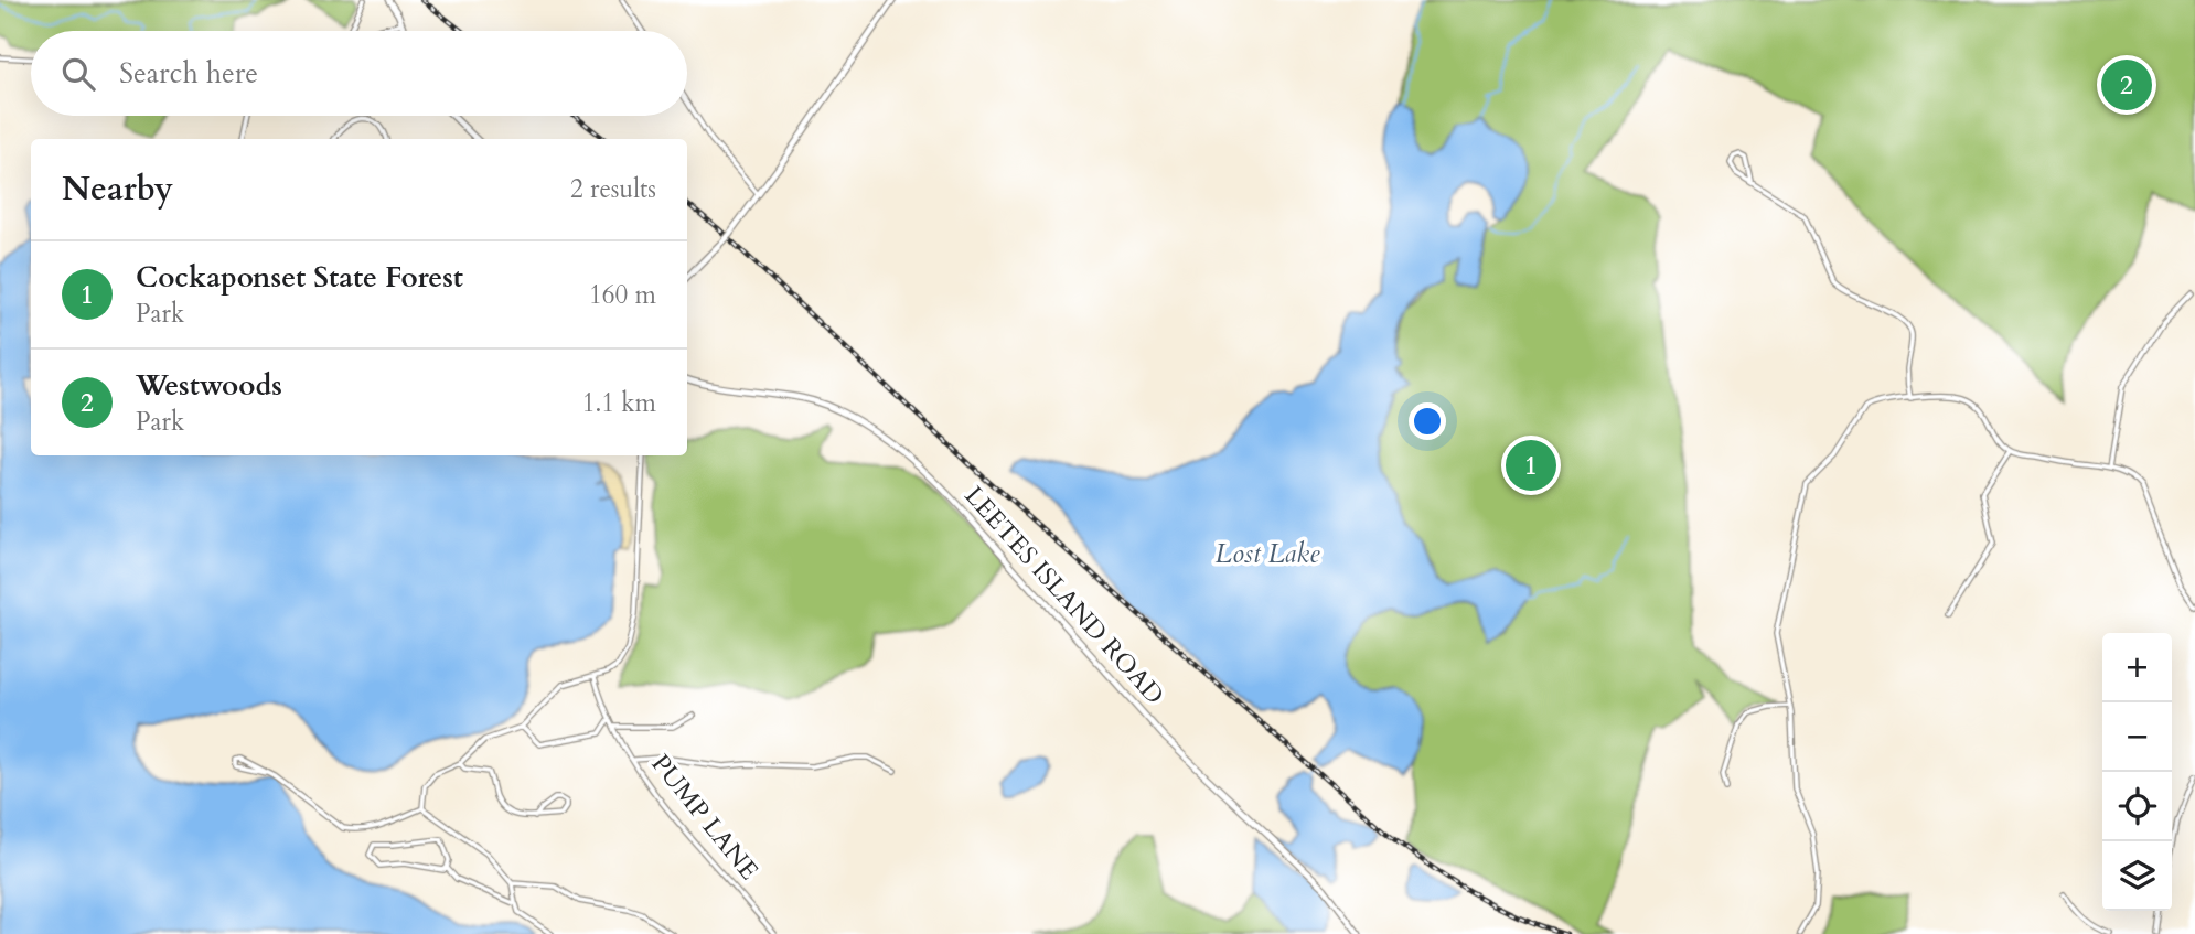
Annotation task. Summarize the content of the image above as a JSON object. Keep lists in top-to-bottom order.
{
  "streets": {
    "main road": ["LEETES ISLAND ROAD"],
    "street": ["PUMP LANE"]
  },
  "water": ["Lost Lake"],
  "page": {
    "search": "Search here",
    "pins": ["2", "1"],
    "heading": ["Nearby", "2 results"],
    "list": [
      {
        "mark": "1",
        "name": "Cockaponset State Forest",
        "note": "Park",
        "value": "160 m"
      },
      {
        "mark": "2",
        "name": "Westwoods",
        "note": "Park",
        "value": "1.1 km"
      }
    ],
    "map_buttons": ["+", "−"]
  }
}
